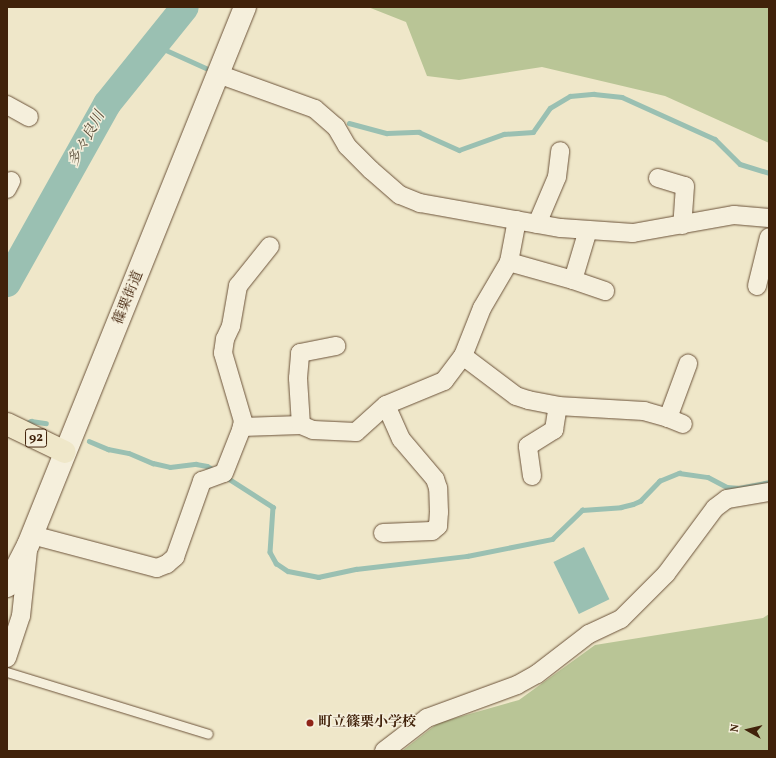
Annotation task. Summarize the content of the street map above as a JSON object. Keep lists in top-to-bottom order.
{
  "streets": {
    "main road": ["篠栗街道", "92"]
  },
  "crossings": [
    ["篠栗街道", "92"]
  ],
  "water": ["多々良川"],
  "places": ["町立篠栗小学校"],
  "north": "left"
}
